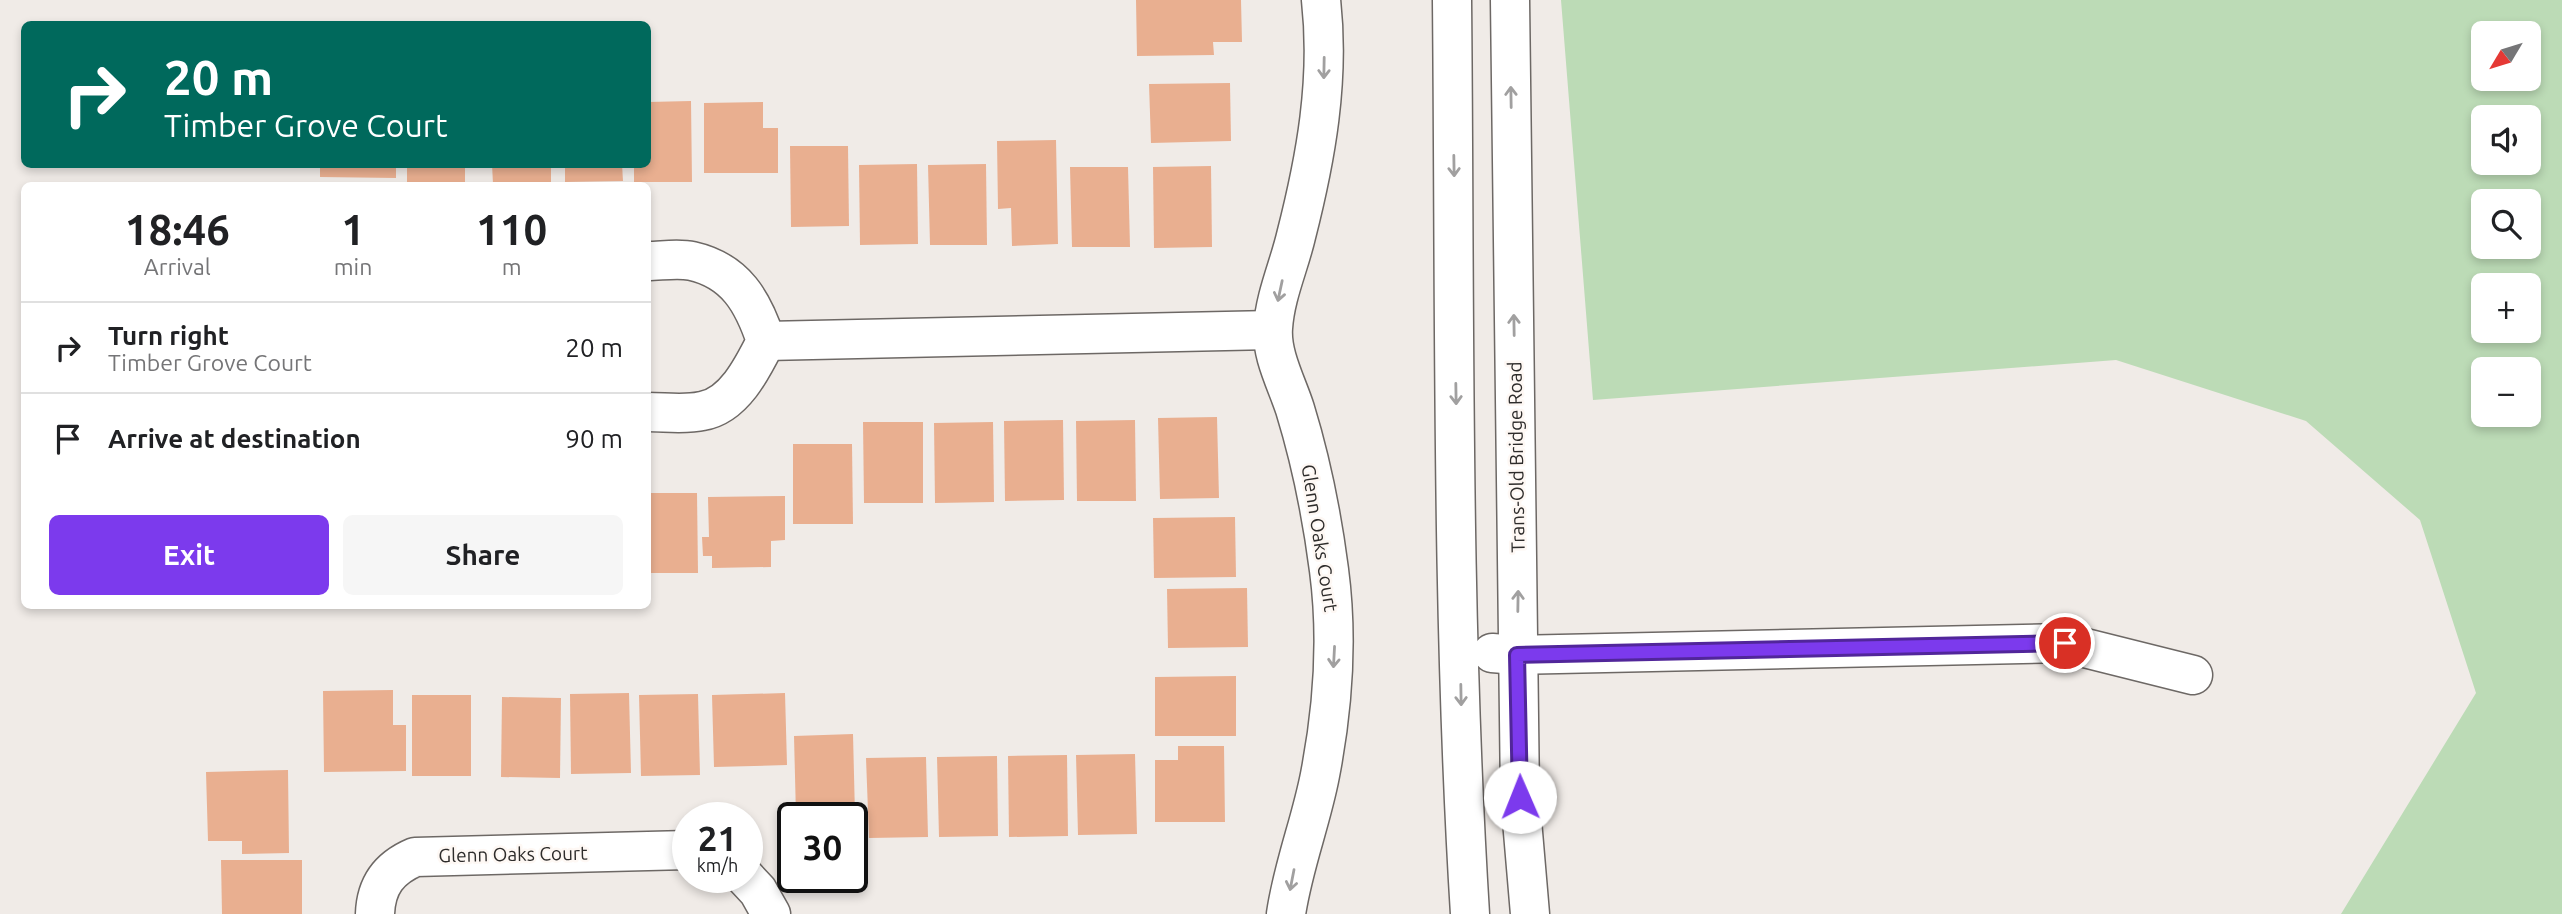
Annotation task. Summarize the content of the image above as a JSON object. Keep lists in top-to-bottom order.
{
  "streets": {
    "street": ["Trans-Old Bridge Road", "Glenn Oaks Court"]
  },
  "north": "bottom left",
  "page": {
    "map_buttons": ["+", "−"],
    "turn": ["20 m", "Timber Grove Court"],
    "eta": [
      "18:46",
      "Arrival",
      "1",
      "min",
      "110",
      "m"
    ],
    "list": [
      {
        "name": "Turn right",
        "note": "Timber Grove Court",
        "value": "20 m"
      },
      {
        "name": "Arrive at destination",
        "value": "90 m"
      }
    ],
    "buttons": ["Exit", "Share"],
    "speed": "21 km/h",
    "limit": "30"
  }
}
